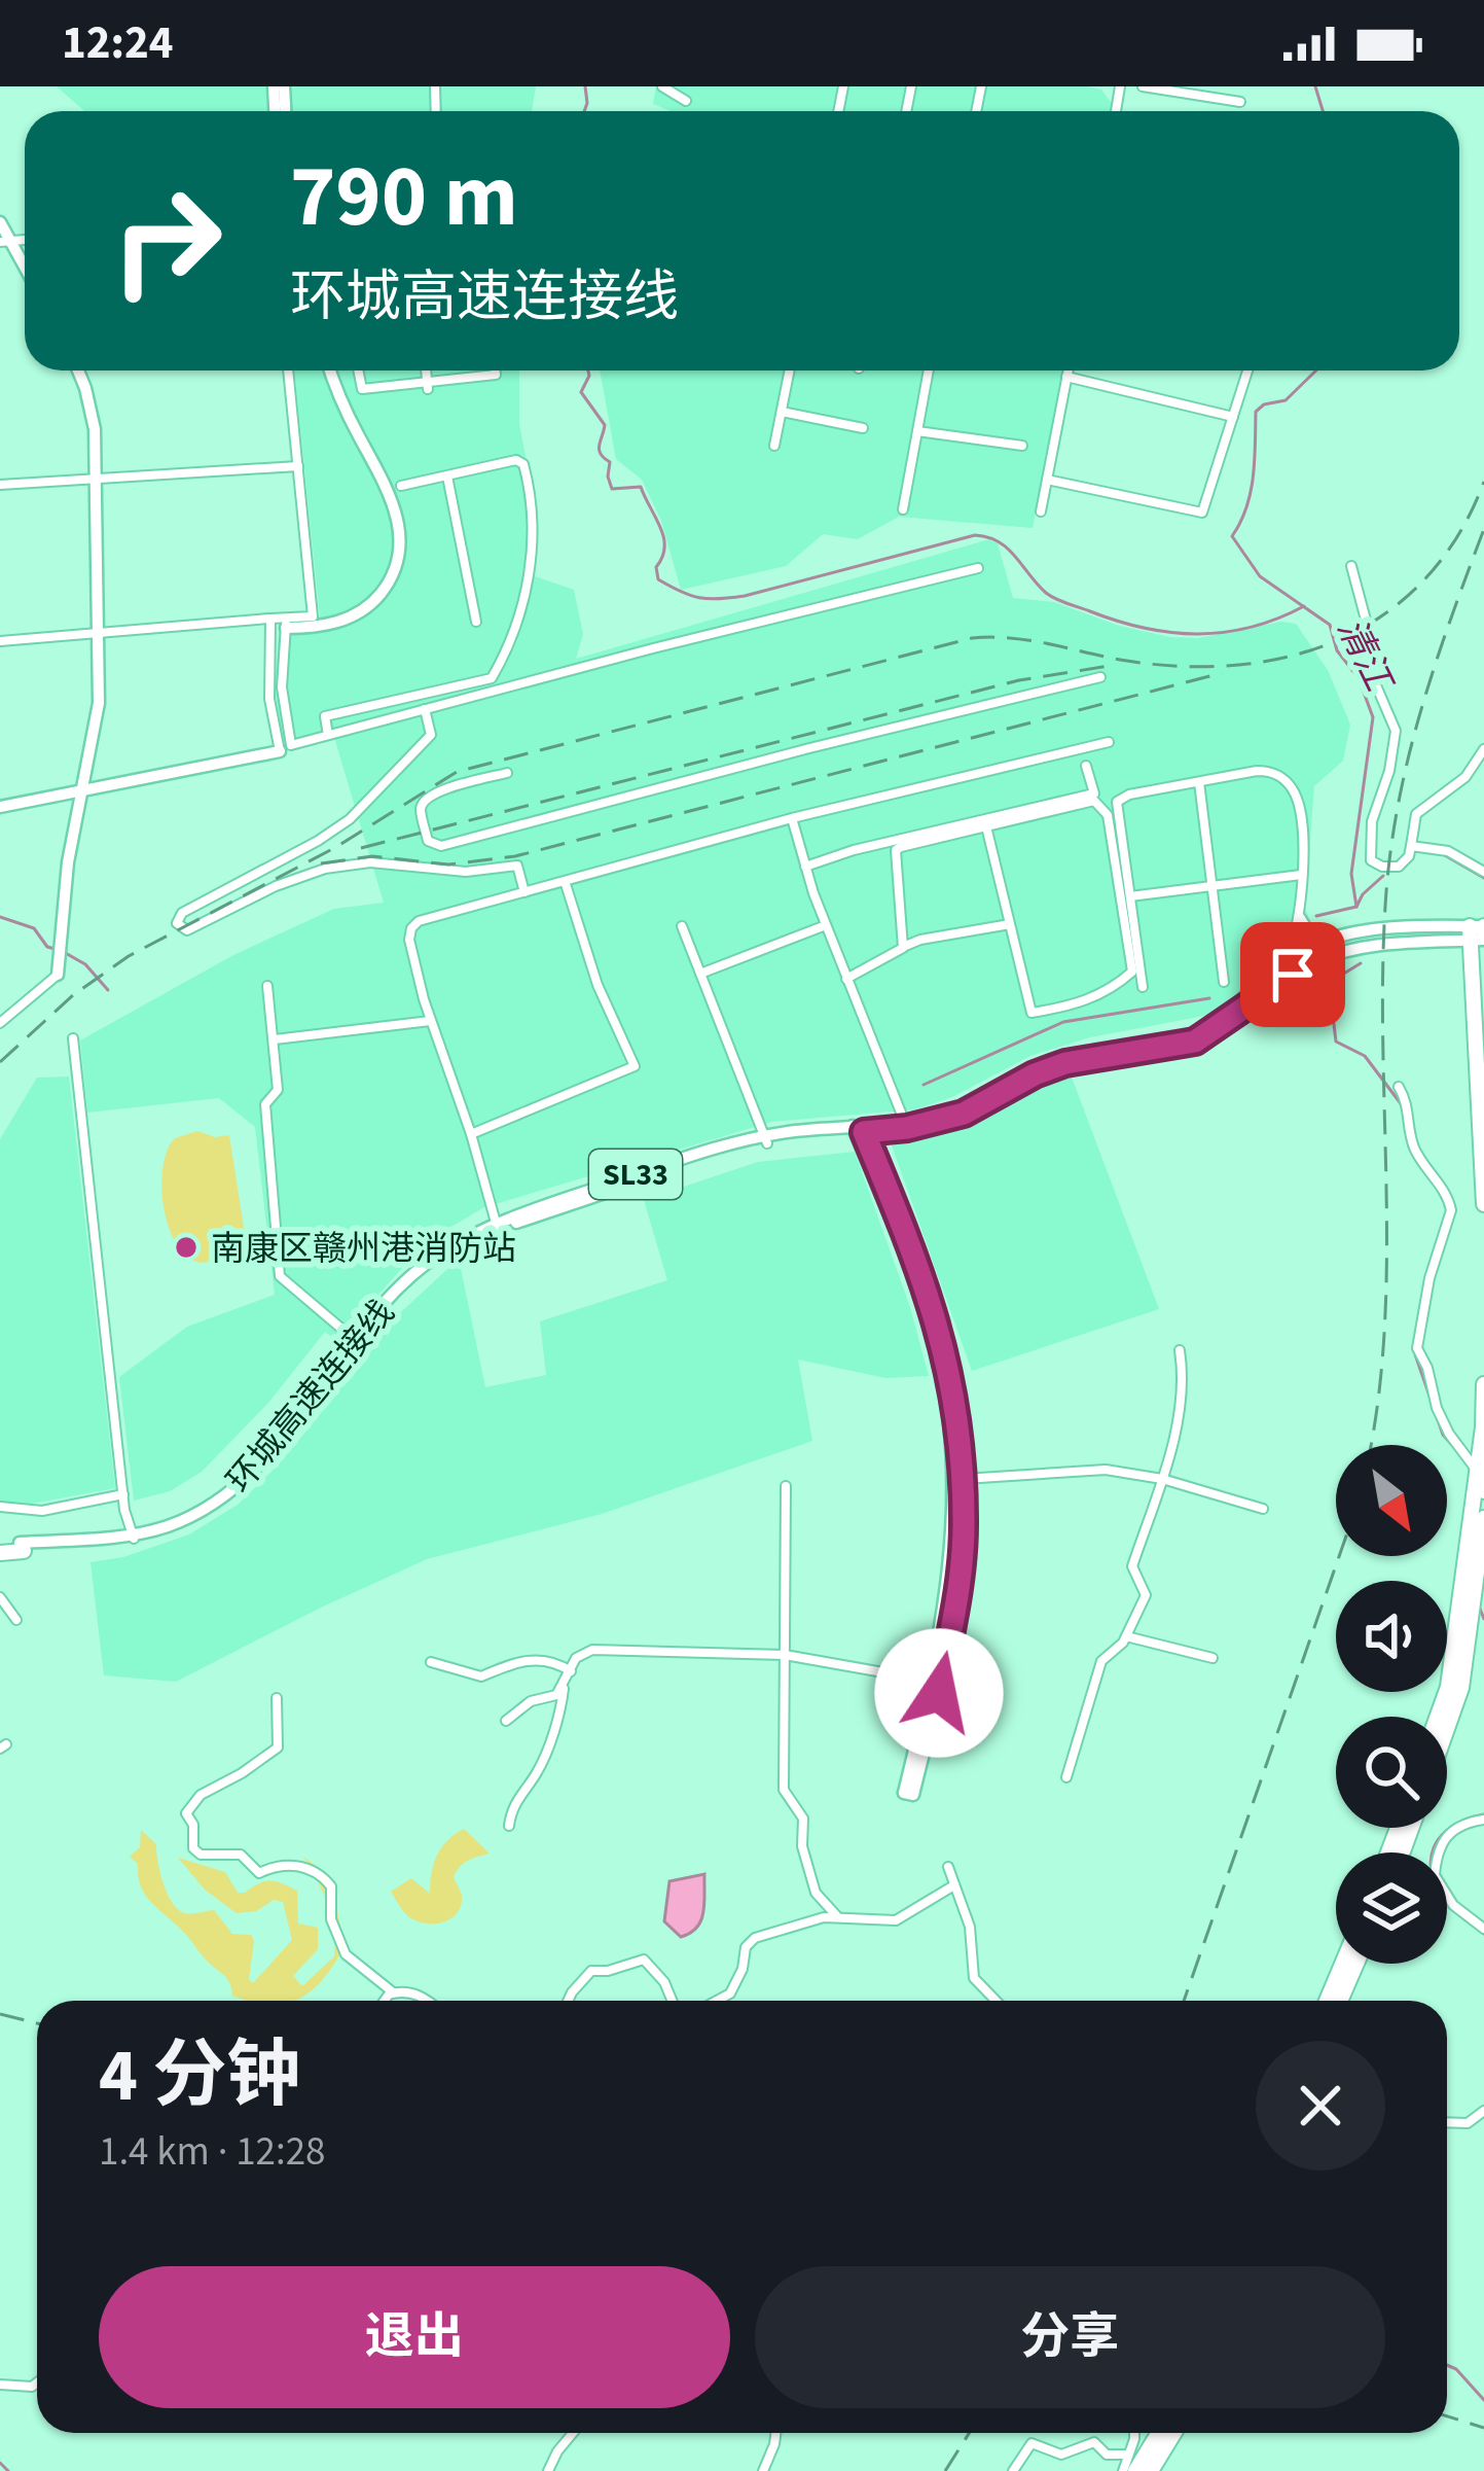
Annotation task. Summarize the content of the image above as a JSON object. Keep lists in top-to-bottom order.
{
  "streets": {
    "main road": ["SL33", "环城高速连接线"]
  },
  "water": ["清江"],
  "places": ["南康区赣州港消防站"],
  "north": "bottom right",
  "page": {
    "status": "12:24",
    "turn": ["790 m", "环城高速连接线"],
    "heading": ["4 分钟", "1.4 km · 12:28"],
    "buttons": ["退出", "分享"]
  }
}
